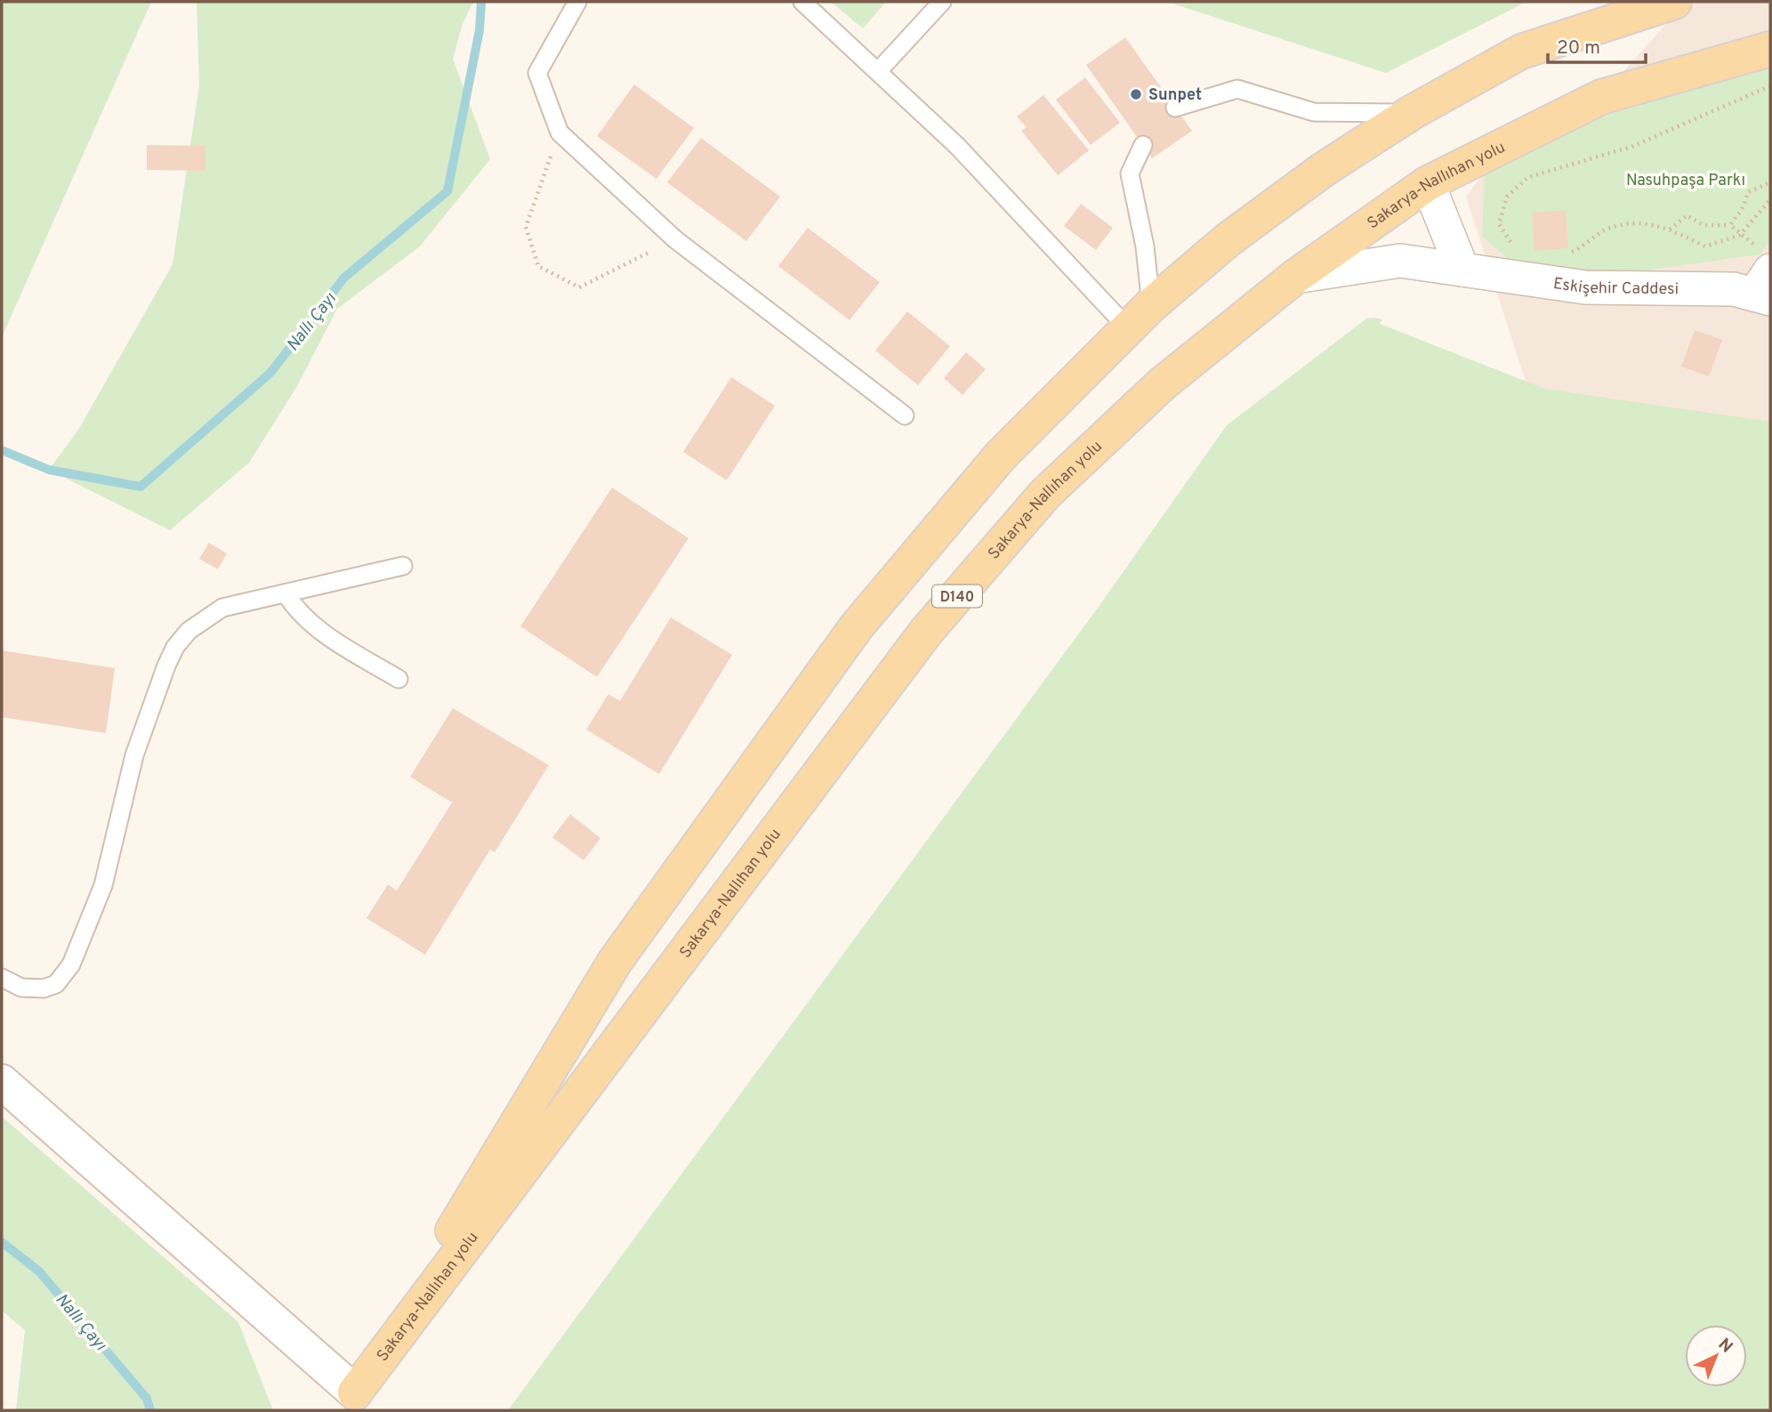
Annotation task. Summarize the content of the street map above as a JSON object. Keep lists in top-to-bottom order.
{
  "streets": {
    "main road": ["Sakarya-Nallıhan yolu", "D140"],
    "street": ["Eskişehir Caddesi"]
  },
  "crossings": [
    ["Sakarya-Nallıhan yolu", "Eskişehir Caddesi"]
  ],
  "water": ["Nallı Çayı"],
  "parks": ["Nasuhpaşa Parkı"],
  "places": ["Sunpet"],
  "scale_bar": "20 m",
  "north": "top right"
}
